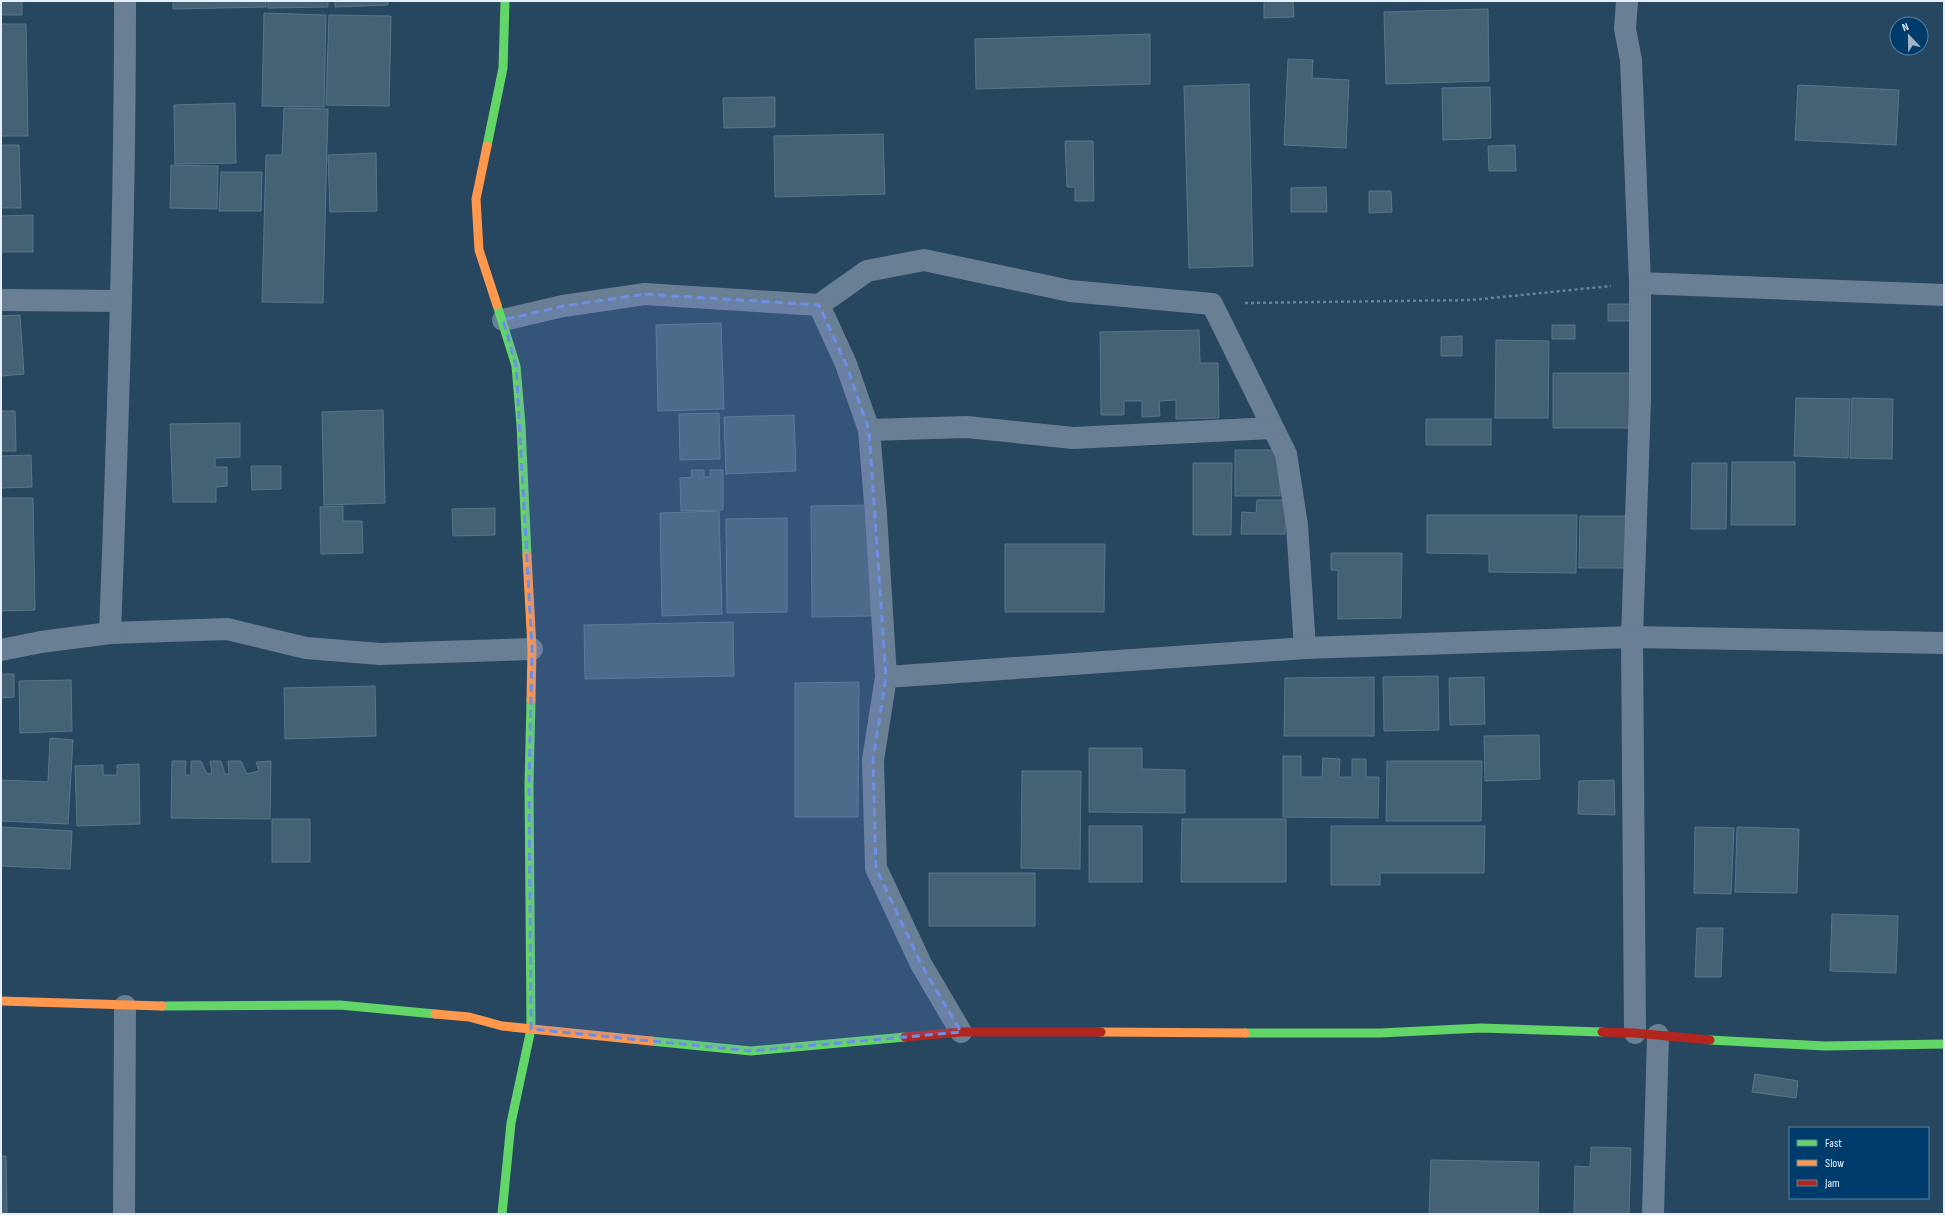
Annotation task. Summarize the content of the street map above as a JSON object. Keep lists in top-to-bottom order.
{
  "legend": ["Fast", "Slow", "Jam"],
  "north": "top"
}
